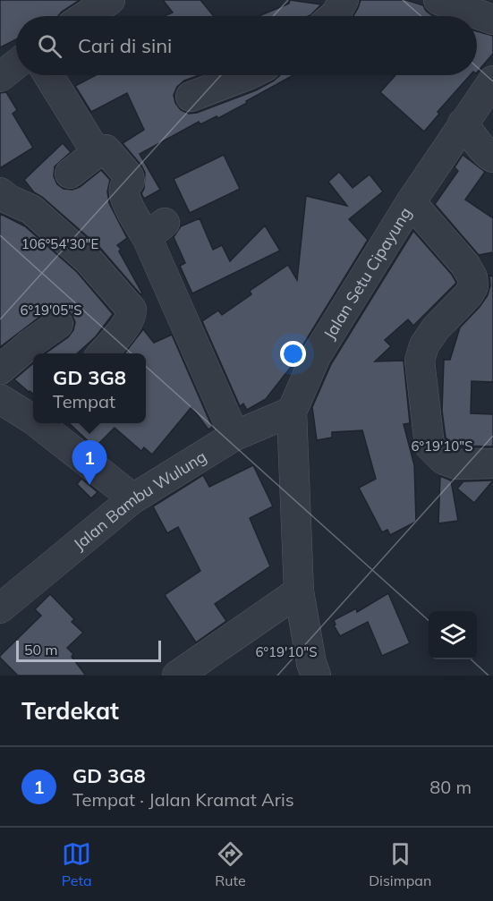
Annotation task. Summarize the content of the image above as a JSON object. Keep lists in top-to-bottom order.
{
  "streets": {
    "street": ["Jalan Setu Cipayung", "Jalan Bambu Wulung"]
  },
  "crossings": [
    ["Jalan Setu Cipayung", "Jalan Bambu Wulung"]
  ],
  "scale_bar": "50 m",
  "page": {
    "search": "Cari di sini",
    "popup": ["GD 3G8", "Tempat"],
    "pins": "1",
    "scale": "50 m",
    "heading": "Terdekat",
    "list": [
      {
        "mark": "1",
        "name": "GD 3G8",
        "note": "Tempat · Jalan Kramat Aris",
        "value": "80 m"
      }
    ],
    "nav": ["Peta", "Rute", "Disimpan"]
  },
  "coordinates": ["106°54'30\"E", "6°19'05\"S", "6°19'10\"S"]
}
